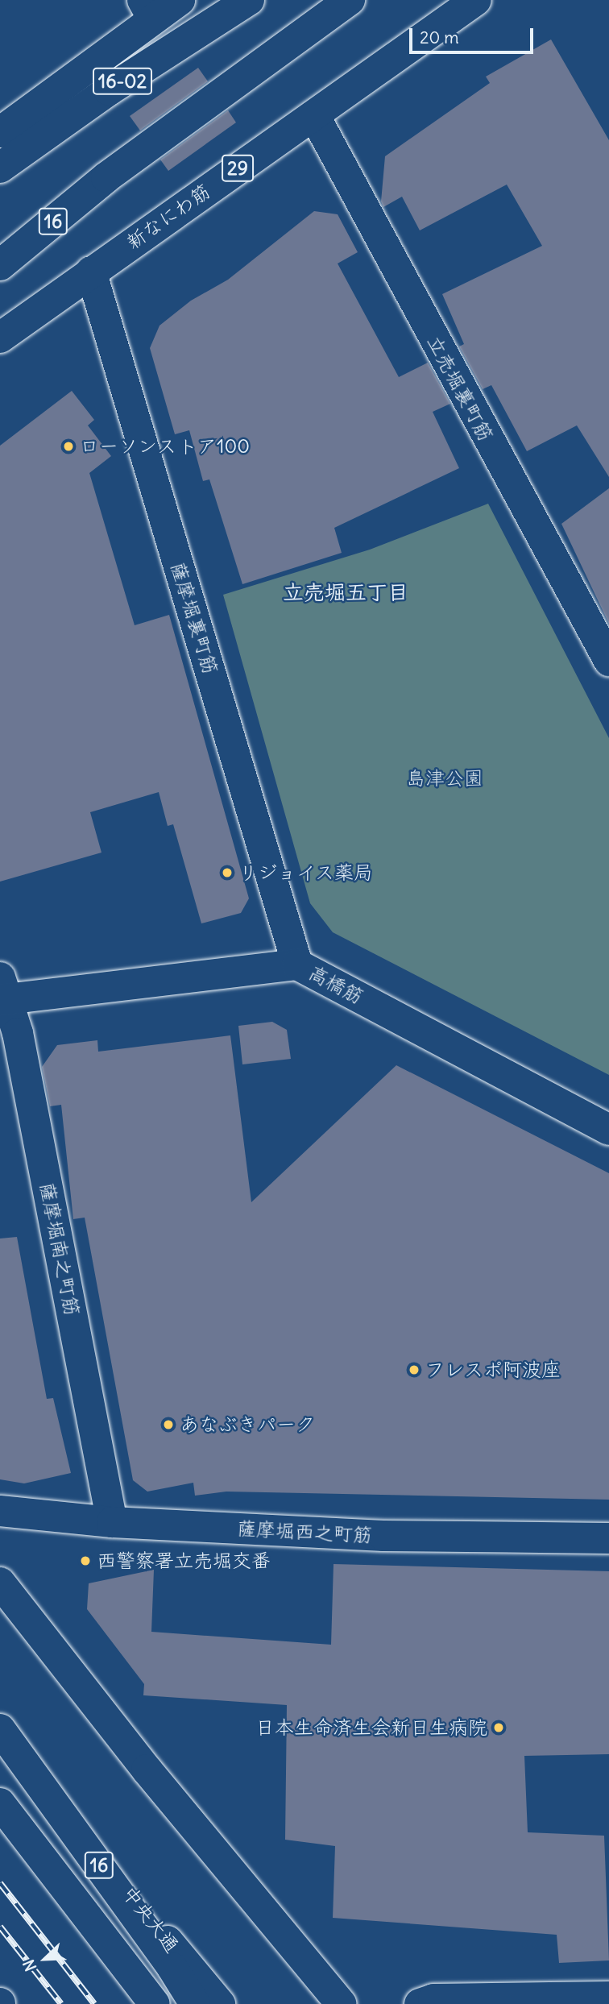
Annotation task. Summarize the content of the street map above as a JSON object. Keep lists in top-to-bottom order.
{
  "streets": {
    "main road": [
      "16-02",
      "29",
      "新なにわ筋",
      "16",
      "立売堀裏町筋",
      "薩摩堀裏町筋",
      "高橋筋",
      "薩摩堀南之町筋",
      "薩摩堀西之町筋",
      "中央大通"
    ]
  },
  "crossings": [
    ["新なにわ筋", "立売堀裏町筋"],
    ["新なにわ筋", "薩摩堀裏町筋"],
    ["16", "中央大通"],
    ["薩摩堀裏町筋", "高橋筋"],
    ["高橋筋", "薩摩堀南之町筋"],
    ["薩摩堀南之町筋", "薩摩堀西之町筋"]
  ],
  "districts": ["立売堀五丁目"],
  "parks": ["島津公園"],
  "places": [
    "ローソンストア100",
    "リジョイス薬局",
    "フレスポ阿波座",
    "あなぶきパーク",
    "西警察署立売堀交番",
    "日本生命済生会新日生病院"
  ],
  "scale_bar": "20 m",
  "north": "bottom left"
}
